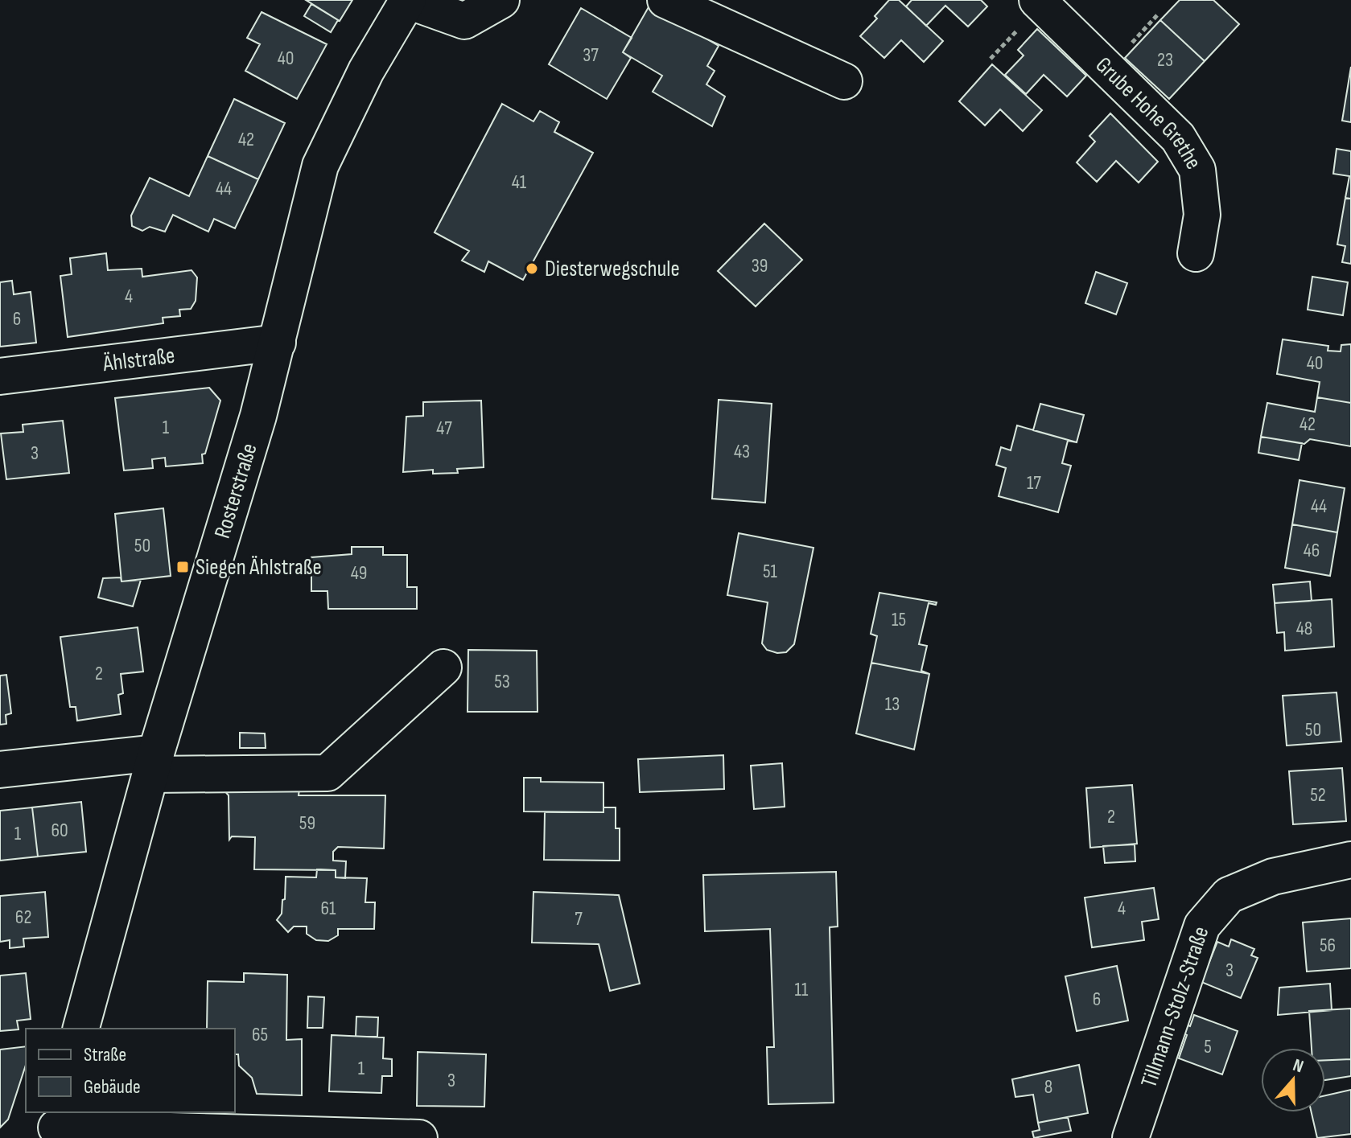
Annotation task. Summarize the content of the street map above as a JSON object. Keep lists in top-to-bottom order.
{
  "streets": {
    "street": [
      "Grube Hohe Grethe",
      "Ählstraße",
      "Rosterstraße",
      "Tillmann-Stolz-Straße"
    ]
  },
  "crossings": [
    ["Ählstraße", "Rosterstraße"]
  ],
  "places": {
    "other": ["Diesterwegschule"],
    "transit": ["Siegen Ählstraße"]
  },
  "house_numbers": [
    "37",
    "40",
    "23",
    "42",
    "41",
    "44",
    "39",
    "4",
    "6",
    "40",
    "42",
    "1",
    "47",
    "43",
    "3",
    "17",
    "44",
    "50",
    "46",
    "51",
    "49",
    "15",
    "48",
    "2",
    "53",
    "13",
    "50",
    "52",
    "2",
    "59",
    "60",
    "1",
    "61",
    "4",
    "62",
    "7",
    "56",
    "3",
    "11",
    "6",
    "65",
    "5",
    "1",
    "3",
    "8"
  ],
  "legend": ["Straße", "Gebäude"],
  "north": "top"
}
